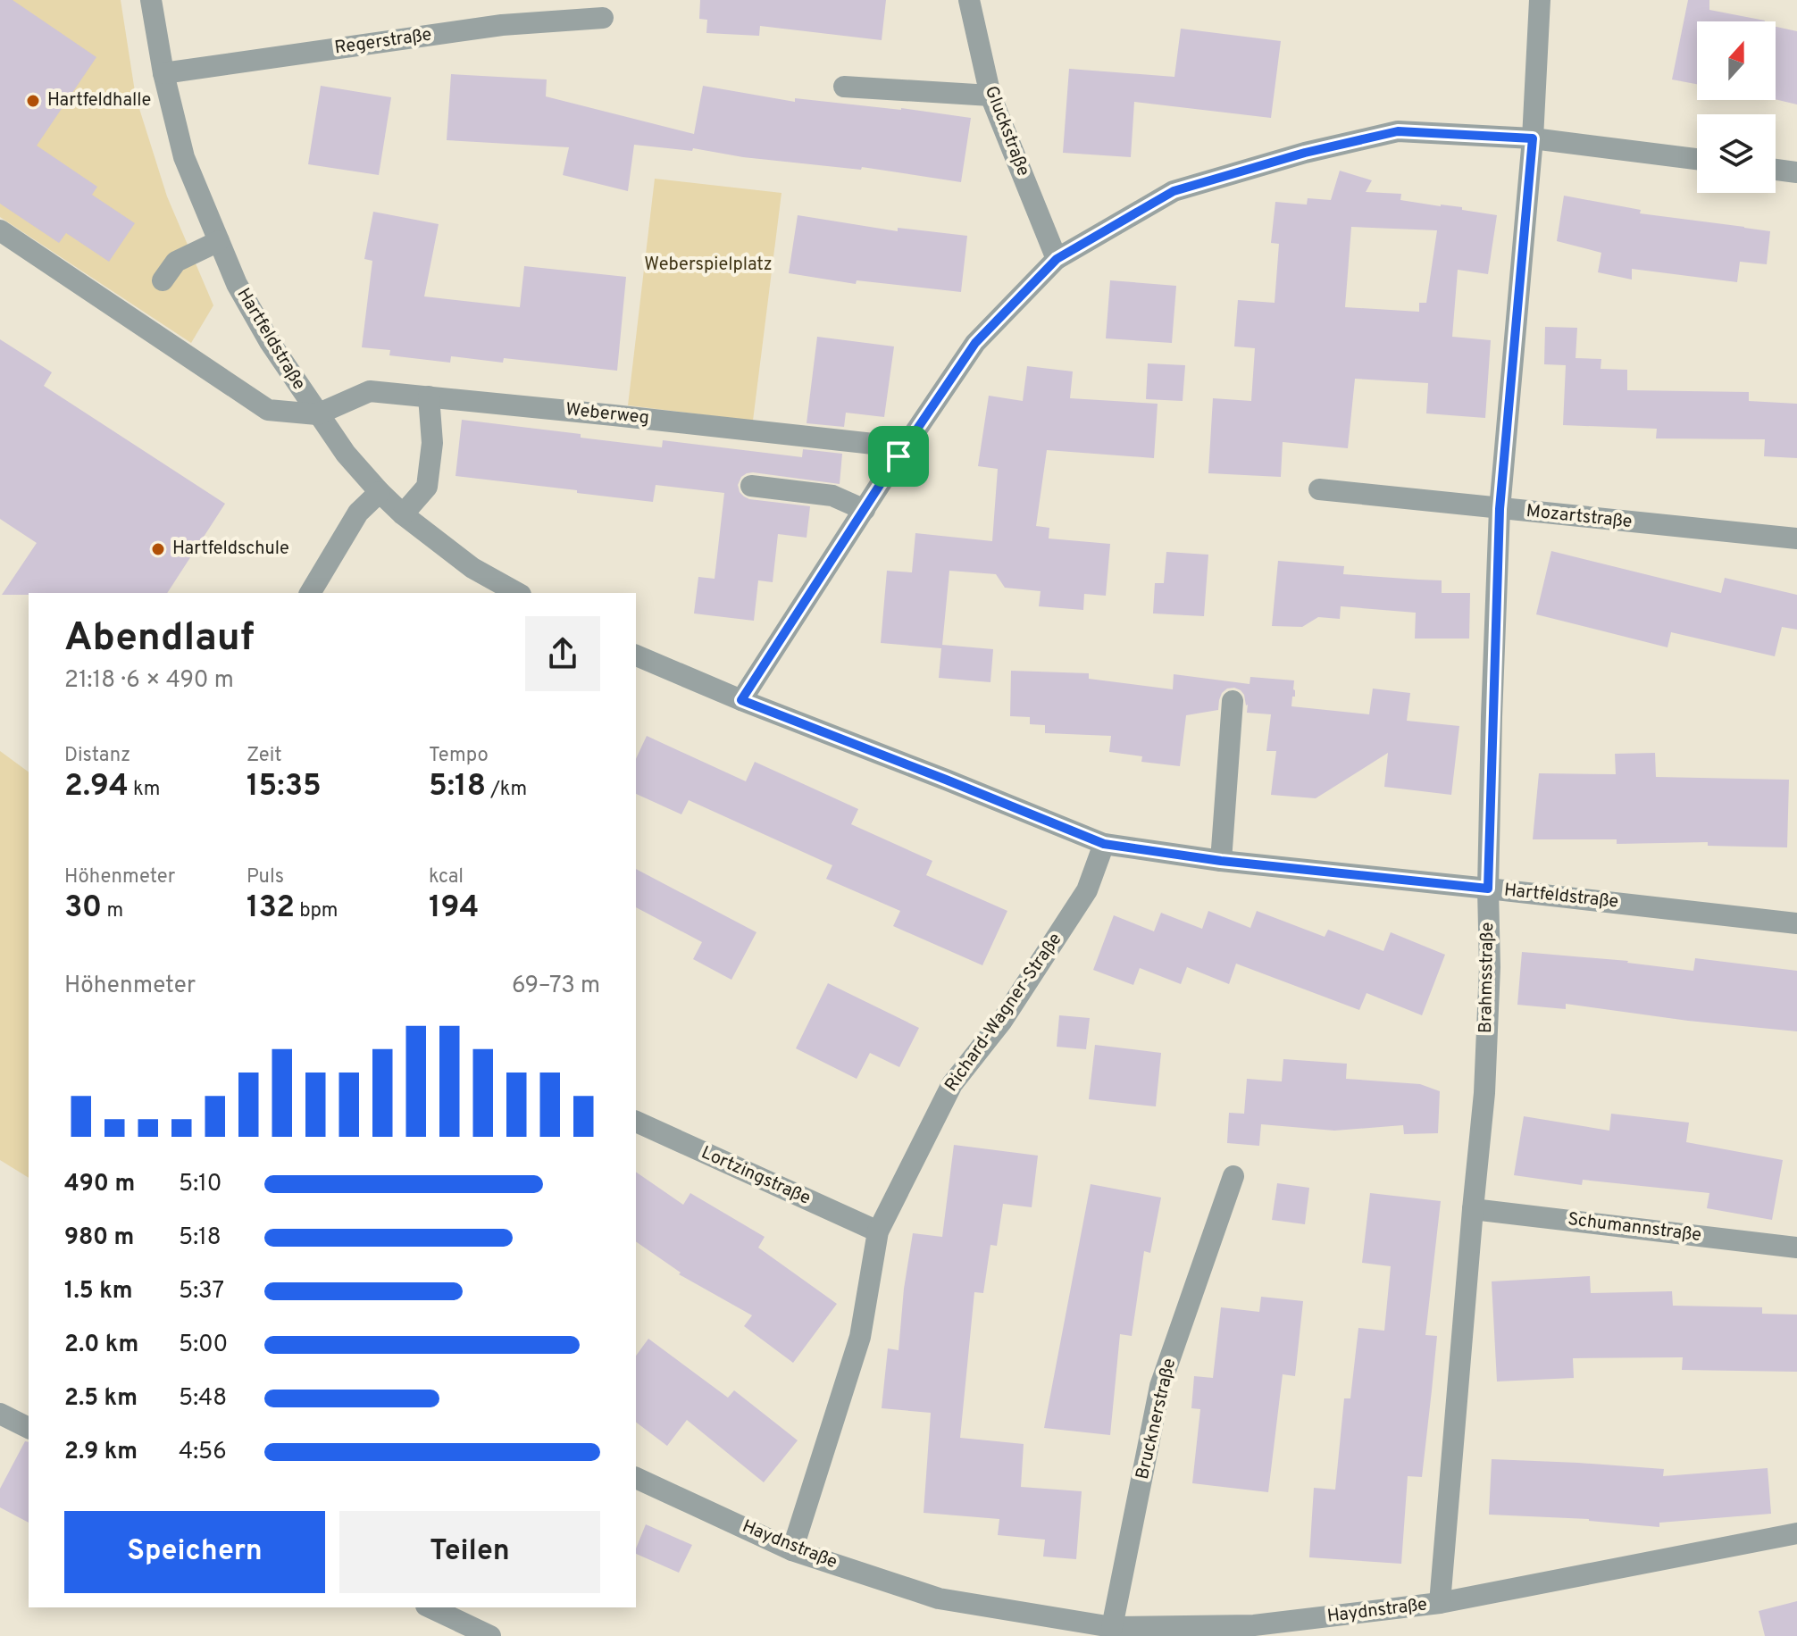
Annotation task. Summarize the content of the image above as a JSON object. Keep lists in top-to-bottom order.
{
  "streets": {
    "street": [
      "Regerstraße",
      "Gluckstraße",
      "Hartfeldstraße",
      "Weberweg",
      "Mozartstraße",
      "Brahmsstraße",
      "Richard-Wagner-Straße",
      "Lortzingstraße",
      "Schumannstraße",
      "Brucknerstraße",
      "Haydnstraße"
    ]
  },
  "crossings": [
    ["Regerstraße", "Hartfeldstraße"],
    ["Hartfeldstraße", "Weberweg"],
    ["Hartfeldstraße", "Brahmsstraße"],
    ["Hartfeldstraße", "Richard-Wagner-Straße"],
    ["Mozartstraße", "Brahmsstraße"],
    ["Brahmsstraße", "Schumannstraße"],
    ["Brahmsstraße", "Haydnstraße"],
    ["Richard-Wagner-Straße", "Lortzingstraße"],
    ["Richard-Wagner-Straße", "Haydnstraße"],
    ["Brucknerstraße", "Haydnstraße"]
  ],
  "parks": ["Weberspielplatz"],
  "places": ["Hartfeldhalle", "Hartfeldschule"],
  "north": "top",
  "page": {
    "heading": ["Abendlauf", "21:18 · 6 × 490 m"],
    "stats": [
      ["Distanz", "2.94 km"],
      ["Zeit", "15:35"],
      ["Tempo", "5:18 /km"],
      ["Höhenmeter", "30 m"],
      ["Puls", "132 bpm"],
      ["kcal", "194"]
    ],
    "chart": ["Höhenmeter", "69–73 m"],
    "list": [
      {
        "name": "490 m",
        "note": "5:10"
      },
      {
        "name": "980 m",
        "note": "5:18"
      },
      {
        "name": "1.5 km",
        "note": "5:37"
      },
      {
        "name": "2.0 km",
        "note": "5:00"
      },
      {
        "name": "2.5 km",
        "note": "5:48"
      },
      {
        "name": "2.9 km",
        "note": "4:56"
      }
    ],
    "buttons": ["Speichern", "Teilen"]
  }
}
